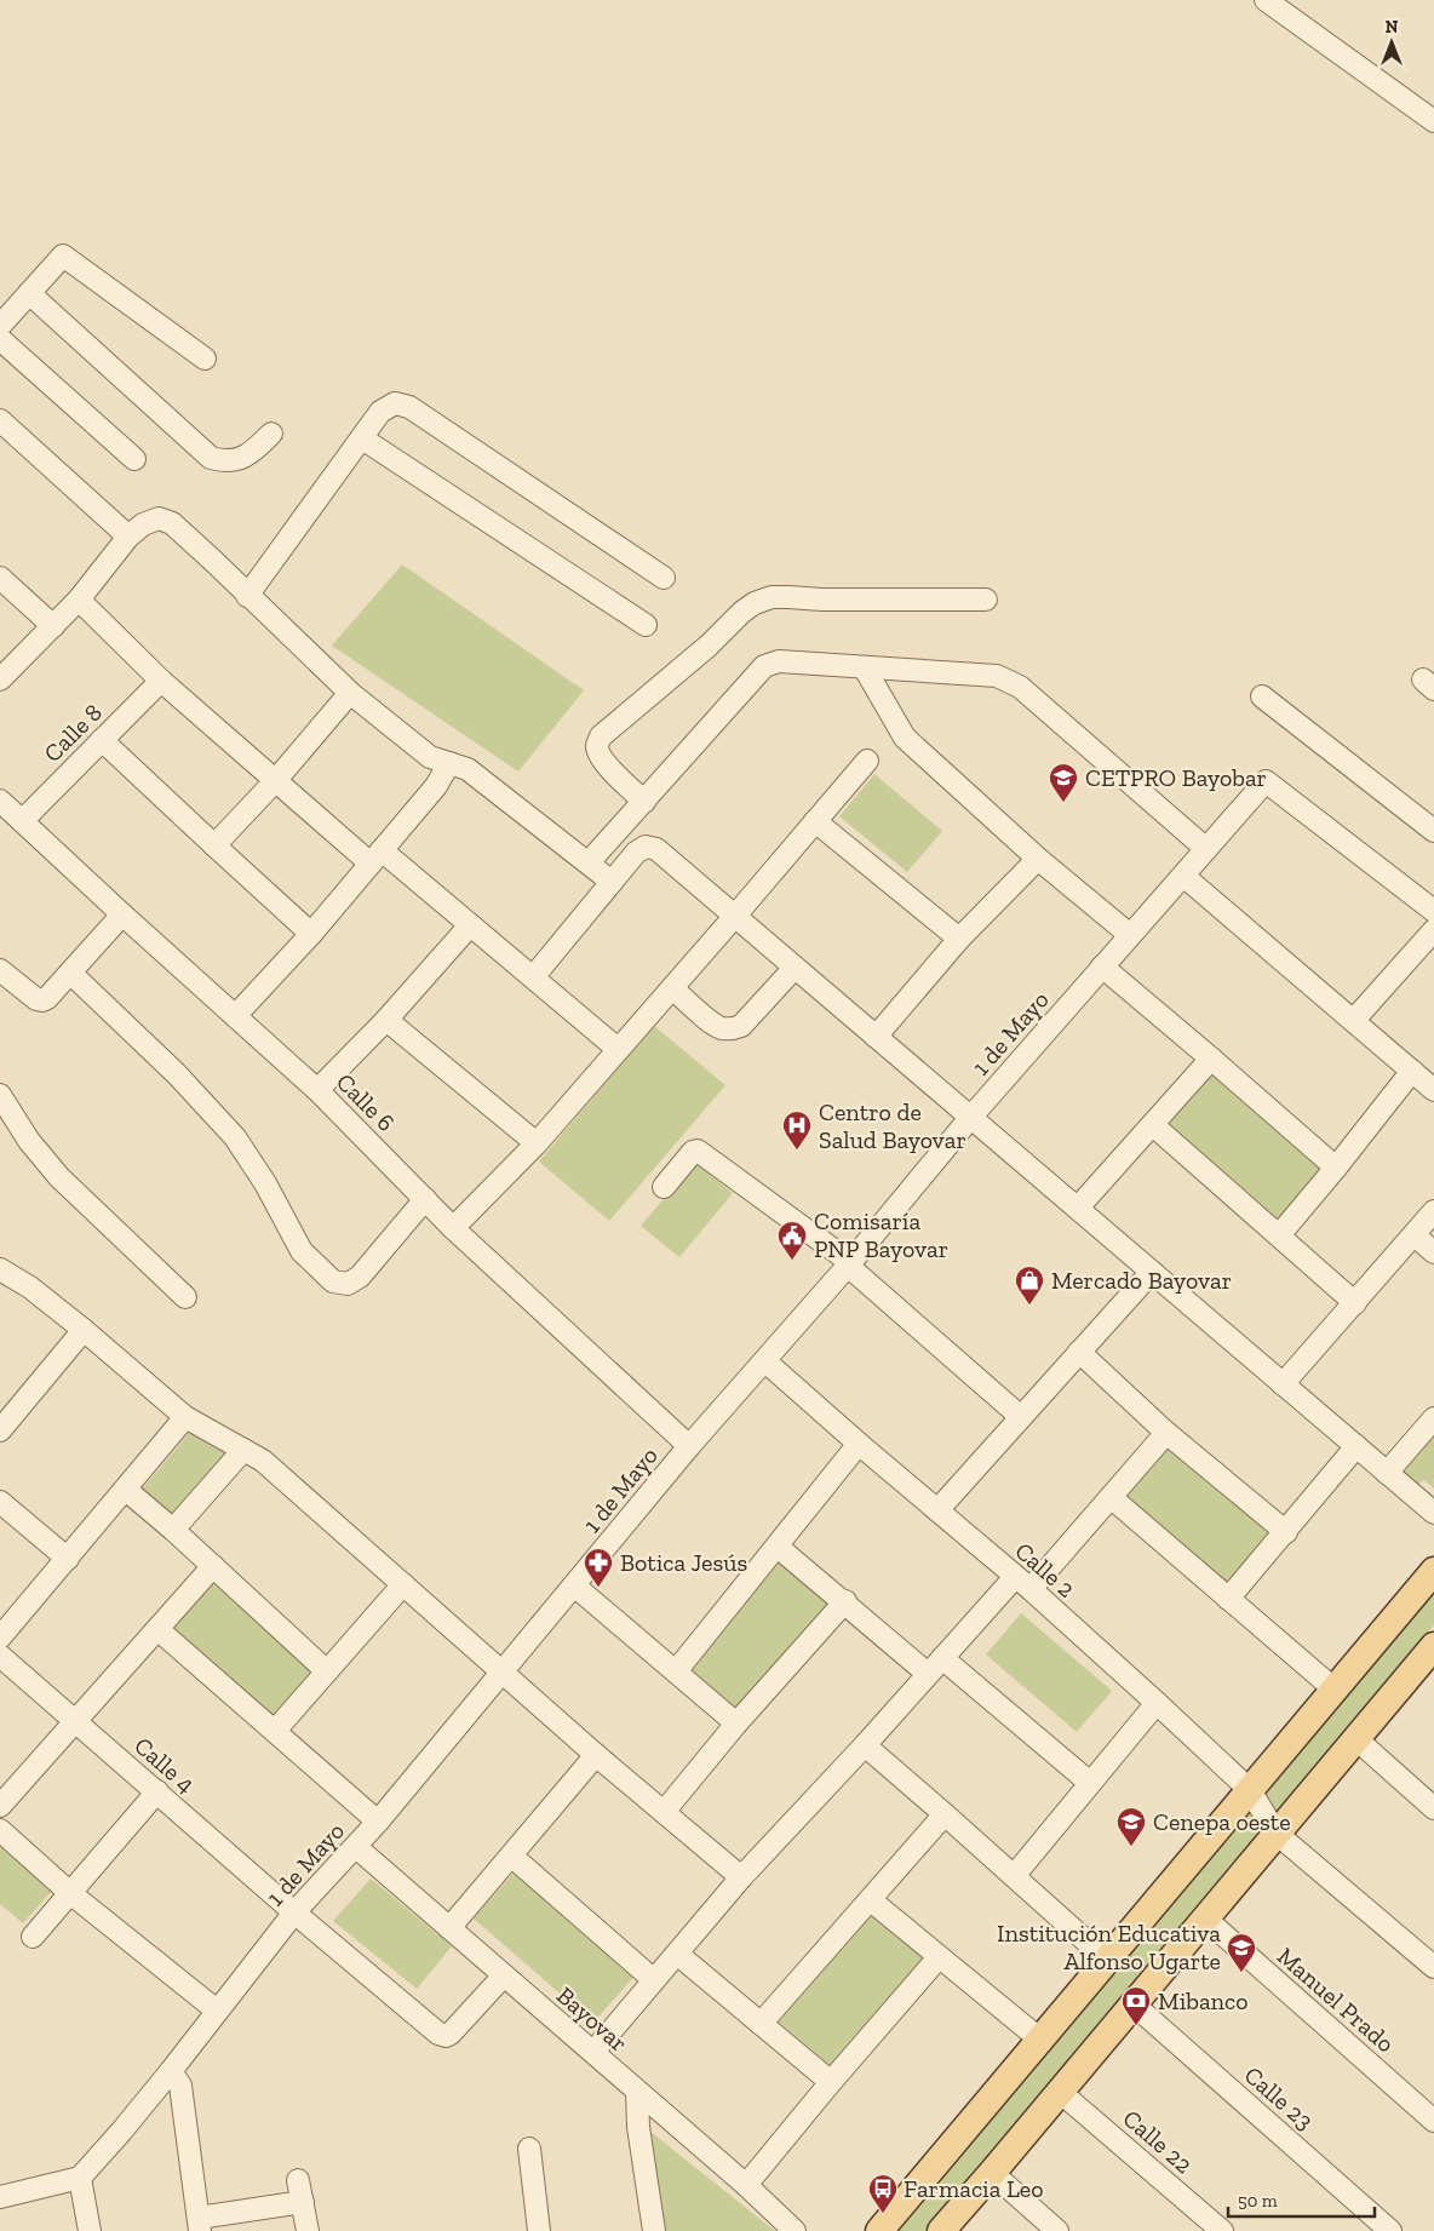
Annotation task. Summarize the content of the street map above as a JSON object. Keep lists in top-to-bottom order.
{
  "streets": {
    "street": [
      "Calle 8",
      "1 de Mayo",
      "Calle 6",
      "Calle 2",
      "Calle 4",
      "Manuel Prado",
      "Bayovar",
      "Calle 23",
      "Calle 22"
    ]
  },
  "crossings": [
    ["Calle 8", "Calle 6"],
    ["1 de Mayo", "Calle 6"],
    ["1 de Mayo", "Calle 2"],
    ["1 de Mayo", "Calle 4"],
    ["1 de Mayo", "Bayovar"],
    ["Calle 4", "Bayovar"]
  ],
  "places": {
    "school or university": ["CETPRO Bayobar", "Cenepa oeste", "Institución Educativa Alfonso Ugarte"],
    "hospital": ["Centro de Salud Bayovar"],
    "public building": ["Comisaría PNP Bayovar"],
    "shop": ["Mercado Bayovar"],
    "pharmacy": ["Botica Jesús"],
    "bank": ["Mibanco"],
    "bus stop": ["Farmacia Leo"]
  },
  "scale_bar": "50 m",
  "north": "top"
}
